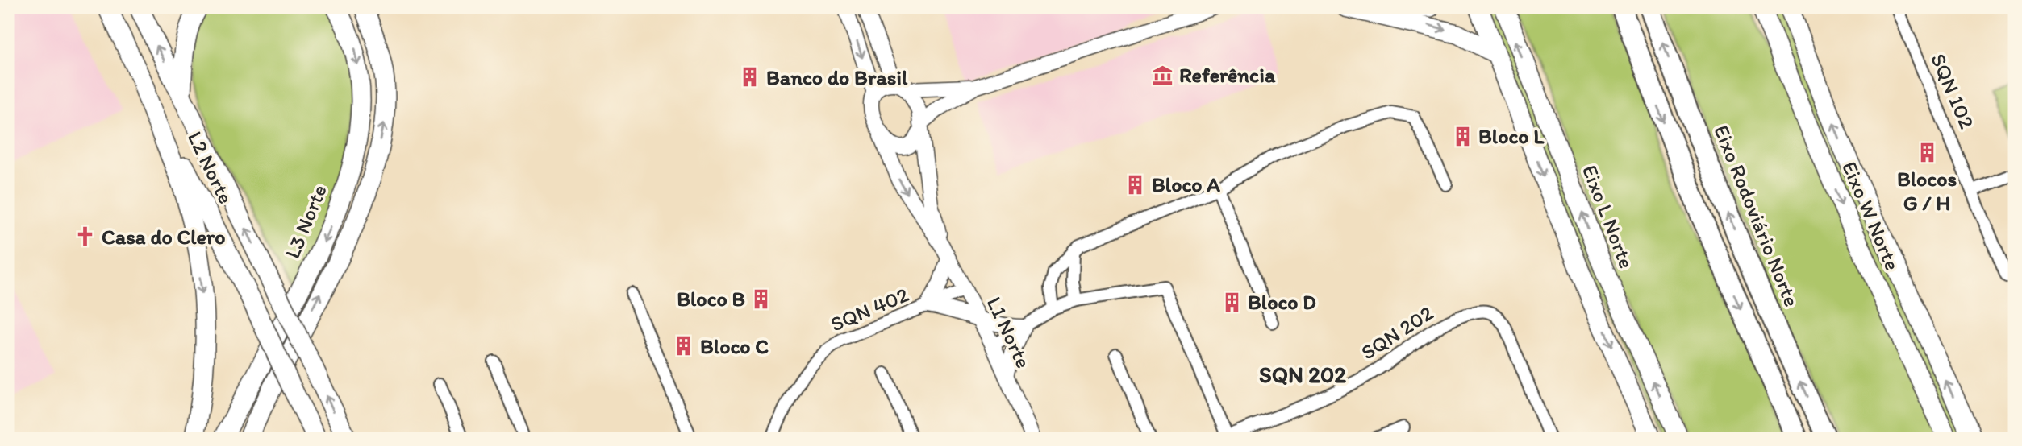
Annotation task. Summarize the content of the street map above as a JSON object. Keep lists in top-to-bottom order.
{
  "streets": {
    "highway": ["Eixo Rodoviário Norte"],
    "main road": [
      "L2 Norte",
      "Eixo W Norte",
      "Eixo L Norte",
      "L3 Norte"
    ],
    "street": [
      "SQN 102",
      "SQN 402",
      "L1 Norte",
      "SQN 202"
    ]
  },
  "crossings": [
    ["SQN 402", "L1 Norte"],
    ["L1 Norte", "SQN 202"]
  ],
  "districts": ["SQN 202"],
  "places": {
    "museum": ["Referência"],
    "building": [
      "Banco do Brasil",
      "Bloco L",
      "Blocos G / H",
      "Bloco A",
      "Bloco B",
      "Bloco D",
      "Bloco C"
    ],
    "church": ["Casa do Clero"]
  }
}
